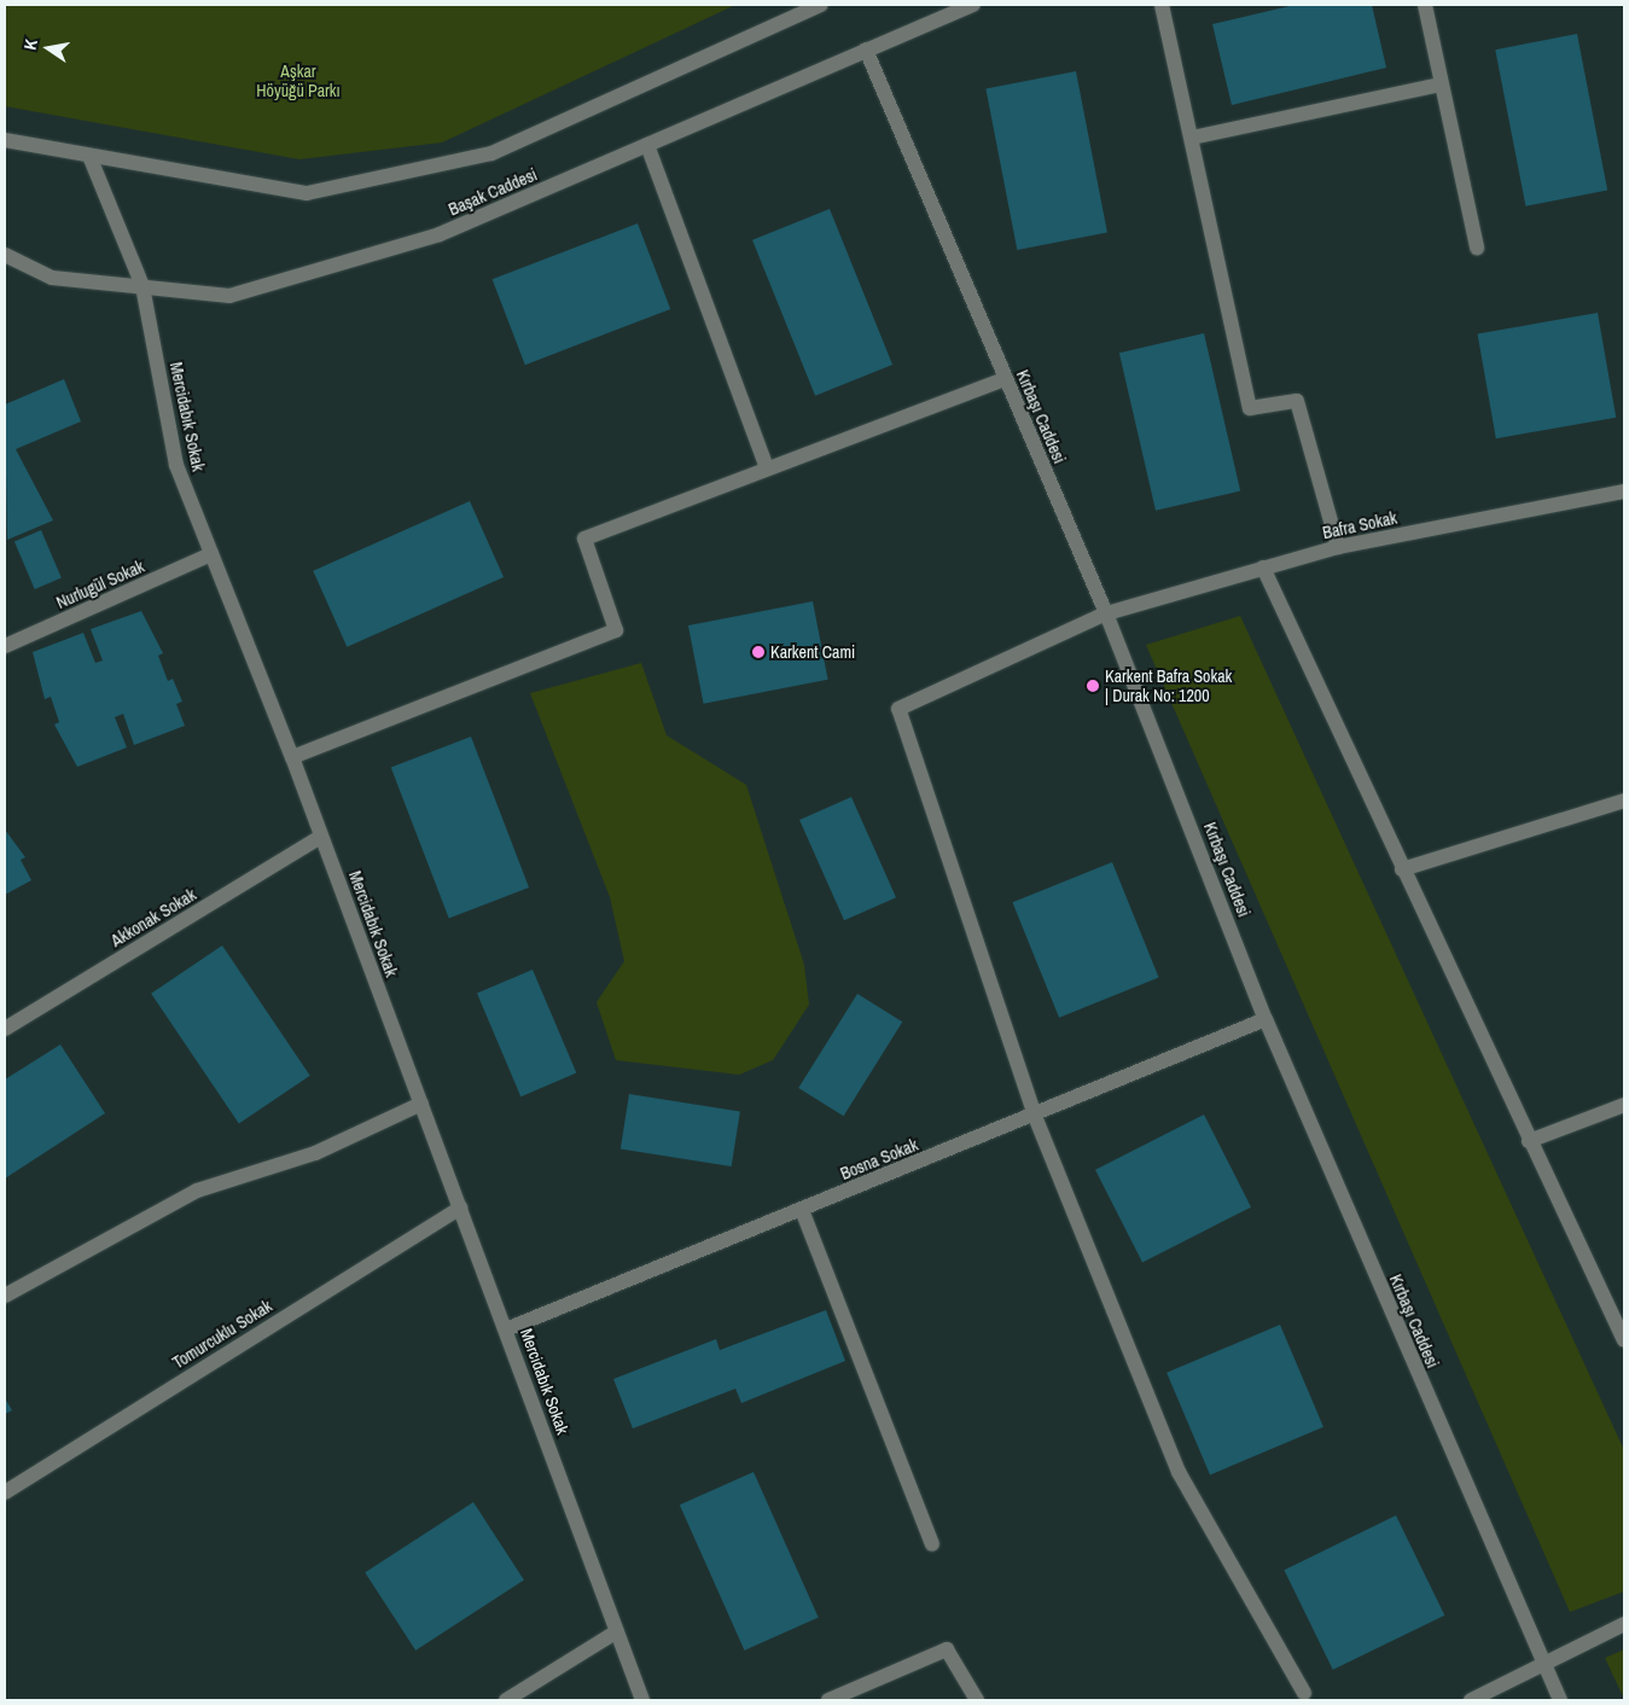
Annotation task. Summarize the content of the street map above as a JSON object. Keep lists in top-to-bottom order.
{
  "streets": {
    "street": [
      "Başak Caddesi",
      "Mercidabık Sokak",
      "Kırbaşı Caddesi",
      "Bafra Sokak",
      "Nurlugül Sokak",
      "Akkonak Sokak",
      "Bosna Sokak",
      "Tomurcuklu Sokak"
    ]
  },
  "crossings": [
    ["Başak Caddesi", "Mercidabık Sokak"],
    ["Başak Caddesi", "Kırbaşı Caddesi"],
    ["Mercidabık Sokak", "Nurlugül Sokak"],
    ["Mercidabık Sokak", "Akkonak Sokak"],
    ["Mercidabık Sokak", "Bosna Sokak"],
    ["Mercidabık Sokak", "Tomurcuklu Sokak"],
    ["Kırbaşı Caddesi", "Bafra Sokak"],
    ["Kırbaşı Caddesi", "Bosna Sokak"],
    ["Bafra Sokak", "Bosna Sokak"]
  ],
  "parks": ["Aşkar Höyüğü Parkı"],
  "places": ["Karkent Cami", "Karkent Bafra Sokak | Durak No: 1200"],
  "north": "left"
}
